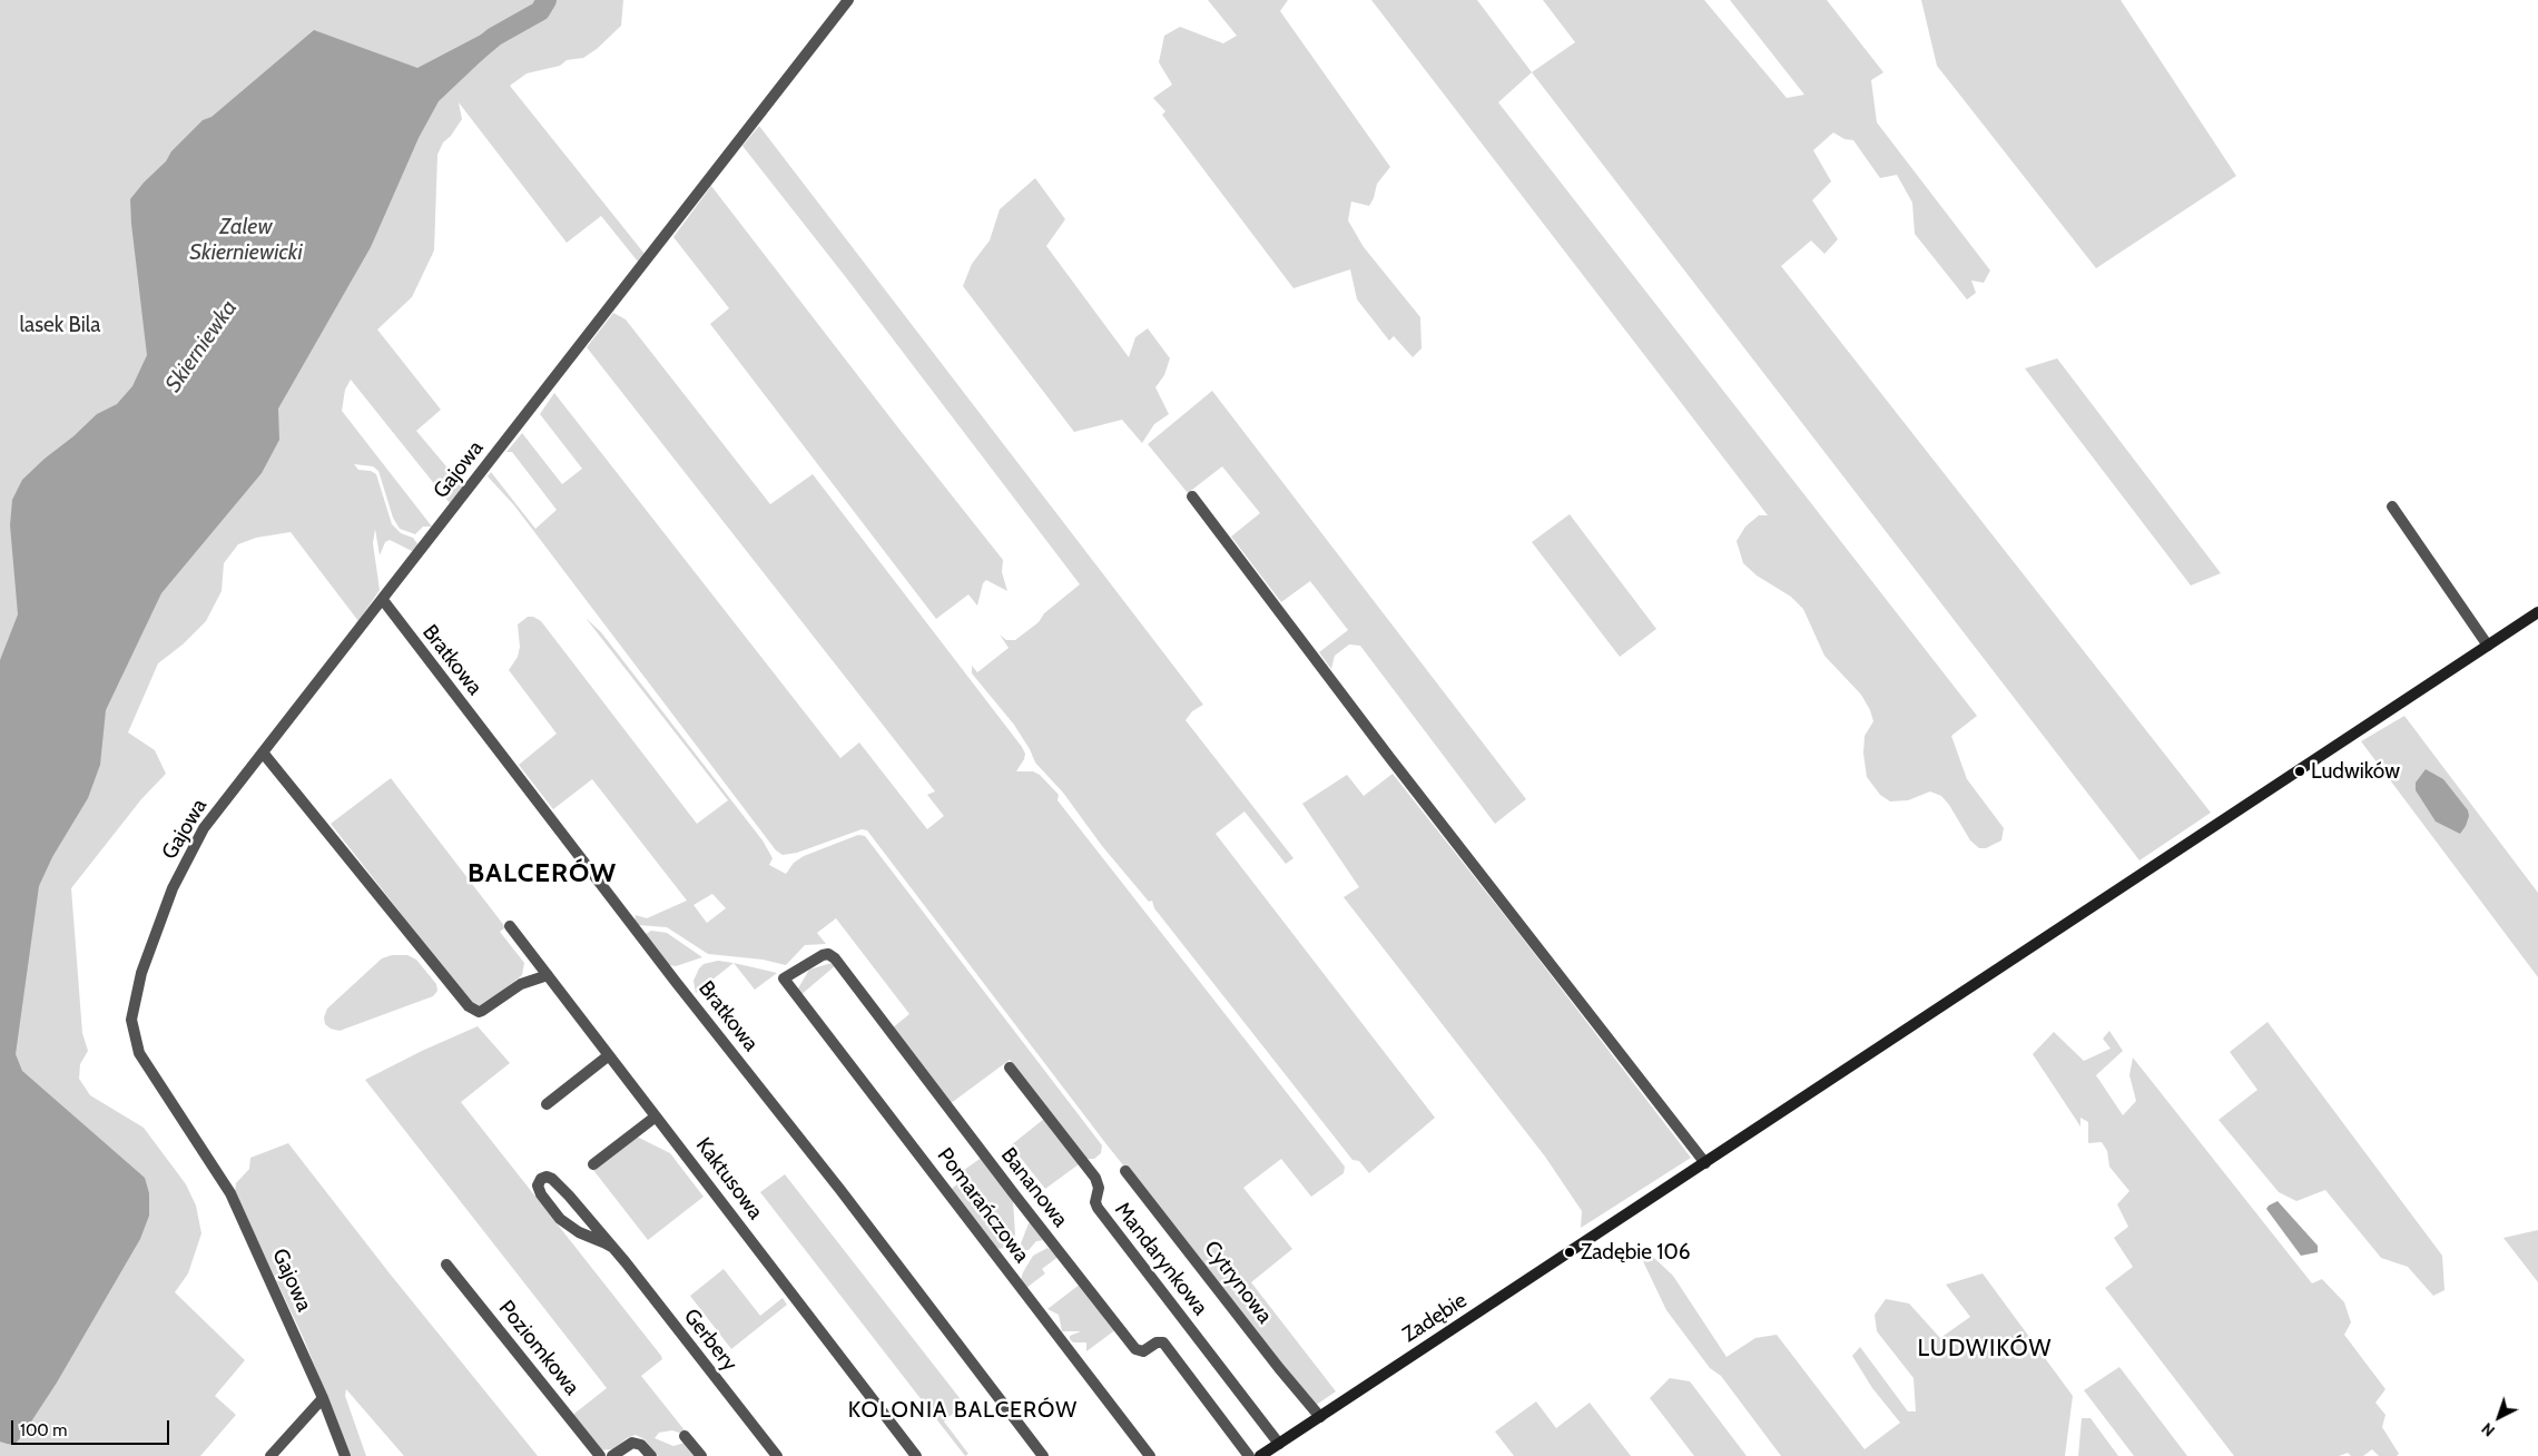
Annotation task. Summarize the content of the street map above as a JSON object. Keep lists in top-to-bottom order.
{
  "streets": {
    "street": [
      "Gajowa",
      "Bratkowa",
      "Kaktusowa",
      "Bananowa",
      "Pomarańczowa",
      "Mandarynkowa",
      "Cytrynowa",
      "Zadębie",
      "Gerbery",
      "Poziomkowa"
    ]
  },
  "crossings": [
    ["Gajowa", "Bratkowa"],
    ["Bananowa", "Pomarańczowa"],
    ["Mandarynkowa", "Zadębie"],
    ["Cytrynowa", "Zadębie"]
  ],
  "districts": ["BALCERÓW", "LUDWIKÓW", "KOLONIA BALCERÓW"],
  "water": ["Zalew Skierniewicki", "Skierniewka"],
  "parks": ["lasek Bila"],
  "places": ["Ludwików", "Zadębie 106"],
  "scale_bar": "100 m",
  "north": "bottom left"
}
